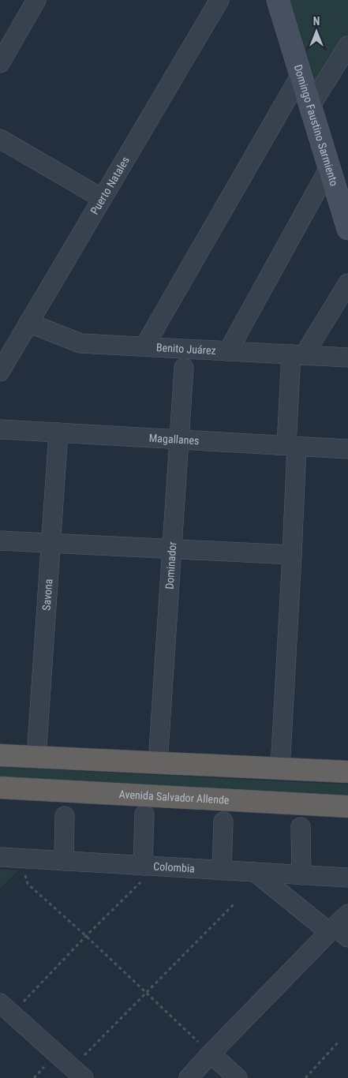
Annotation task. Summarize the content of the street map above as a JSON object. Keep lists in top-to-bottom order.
{
  "streets": {
    "highway": ["Avenida Salvador Allende"],
    "main road": ["Domingo Faustino Sarmiento"],
    "street": [
      "Puerto Natales",
      "Benito Juárez",
      "Magallanes",
      "Dominador",
      "Savona",
      "Colombia"
    ]
  },
  "crossings": [
    ["Puerto Natales", "Benito Juárez"],
    ["Magallanes", "Dominador"],
    ["Magallanes", "Savona"]
  ],
  "north": "top"
}
